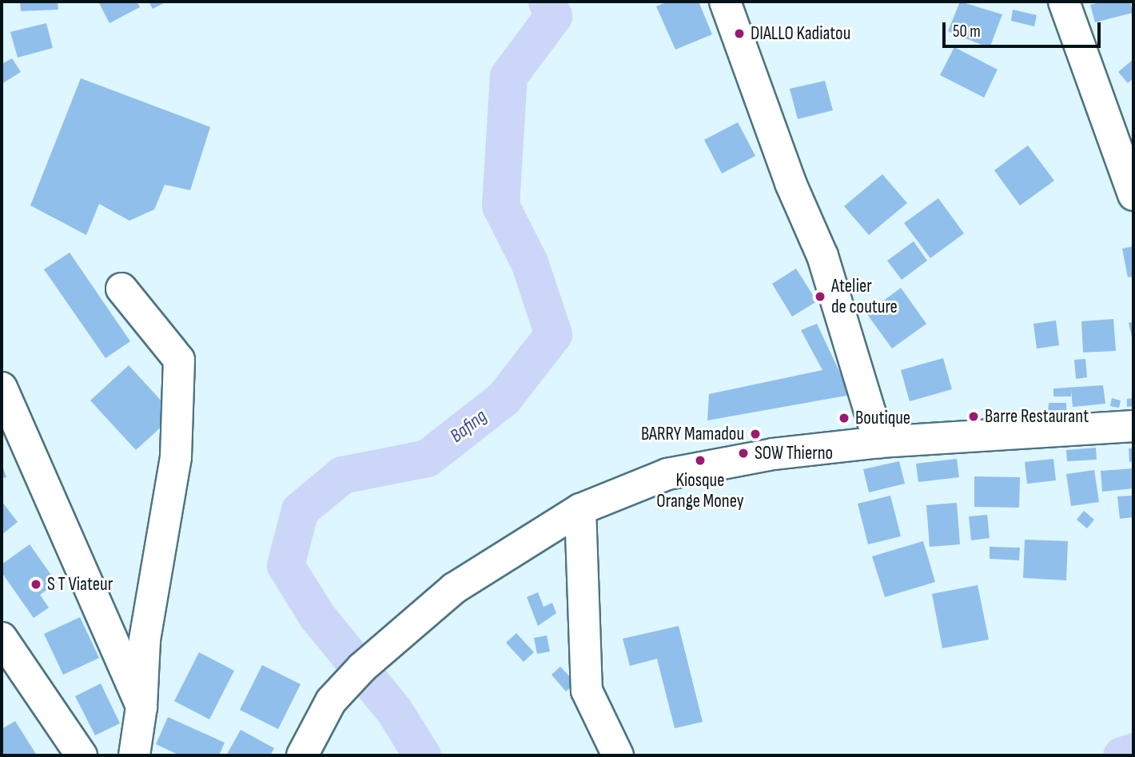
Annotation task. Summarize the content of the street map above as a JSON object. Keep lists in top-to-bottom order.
{
  "water": ["Bafing"],
  "places": [
    "DIALLO Kadiatou",
    "Atelier de couture",
    "Barre Restaurant",
    "Boutique",
    "BARRY Mamadou",
    "SOW Thierno",
    "Kiosque Orange Money",
    "S T Viateur"
  ],
  "scale_bar": "50 m"
}
